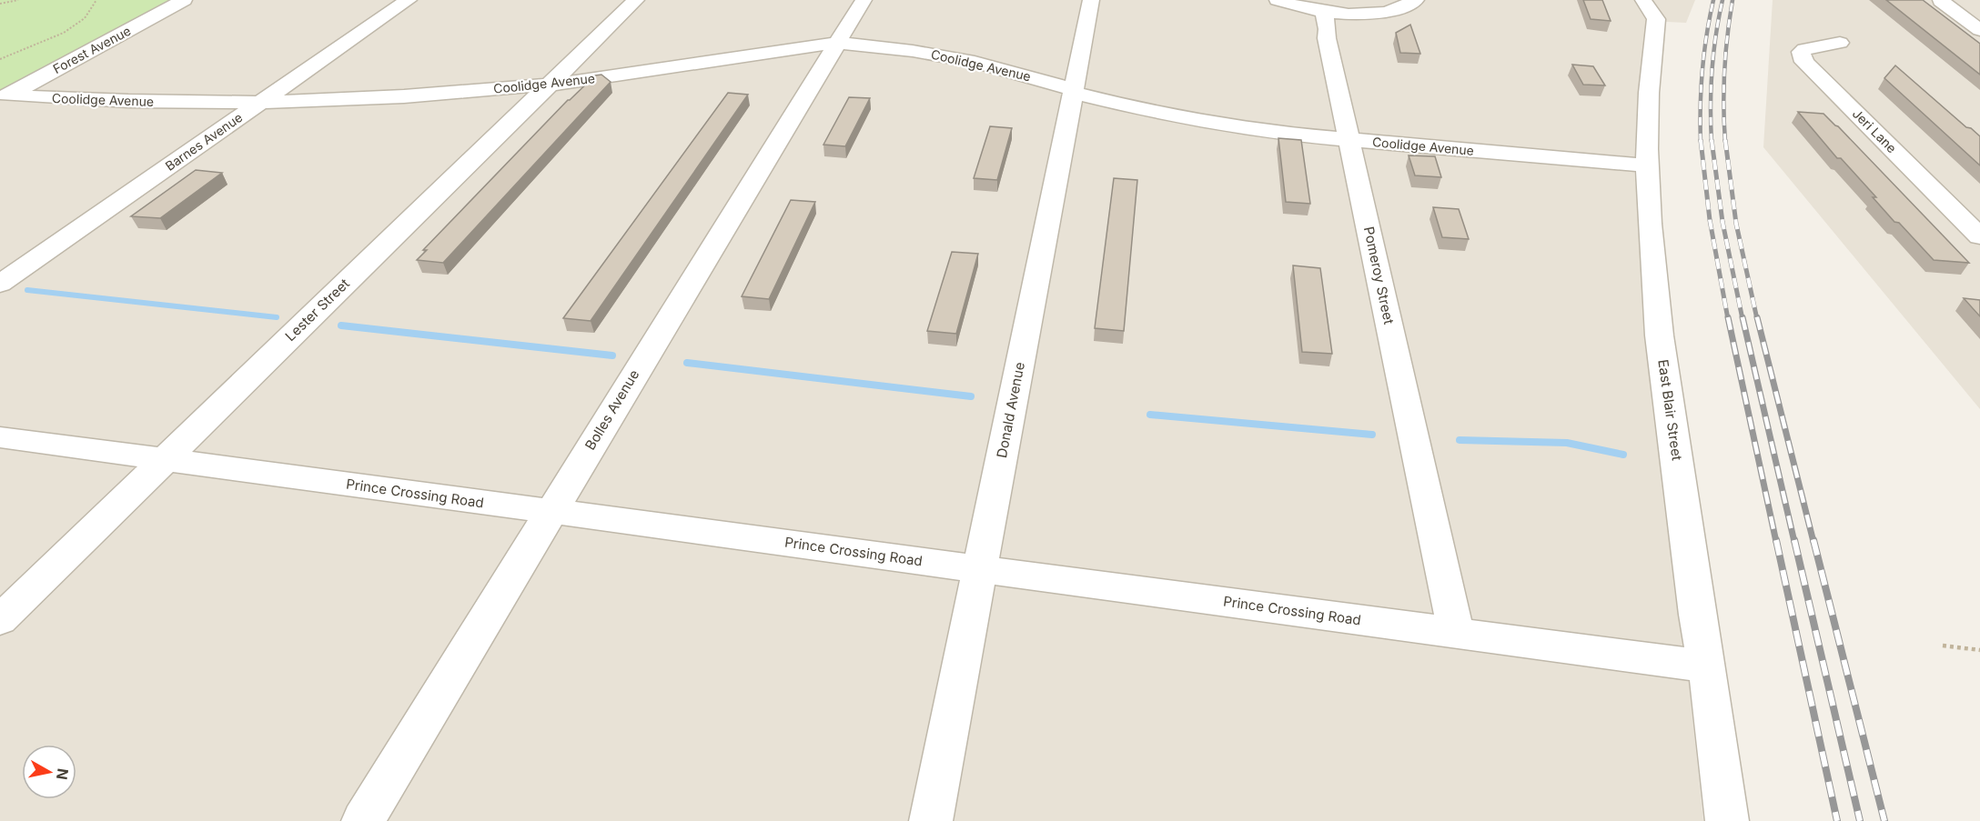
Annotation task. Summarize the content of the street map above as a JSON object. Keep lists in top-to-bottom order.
{
  "streets": {
    "street": [
      "Forest Avenue",
      "Coolidge Avenue",
      "Jeri Lane",
      "Barnes Avenue",
      "Pomeroy Street",
      "Lester Street",
      "Bolles Avenue",
      "Donald Avenue",
      "East Blair Street",
      "Prince Crossing Road"
    ]
  },
  "crossings": [
    ["Forest Avenue", "Coolidge Avenue"],
    ["Coolidge Avenue", "Barnes Avenue"],
    ["Coolidge Avenue", "Pomeroy Street"],
    ["Coolidge Avenue", "Lester Street"],
    ["Coolidge Avenue", "Bolles Avenue"],
    ["Coolidge Avenue", "Donald Avenue"],
    ["Coolidge Avenue", "East Blair Street"],
    ["Pomeroy Street", "Prince Crossing Road"],
    ["Lester Street", "Prince Crossing Road"],
    ["Bolles Avenue", "Prince Crossing Road"],
    ["Donald Avenue", "Prince Crossing Road"],
    ["East Blair Street", "Prince Crossing Road"]
  ],
  "north": "right"
}
